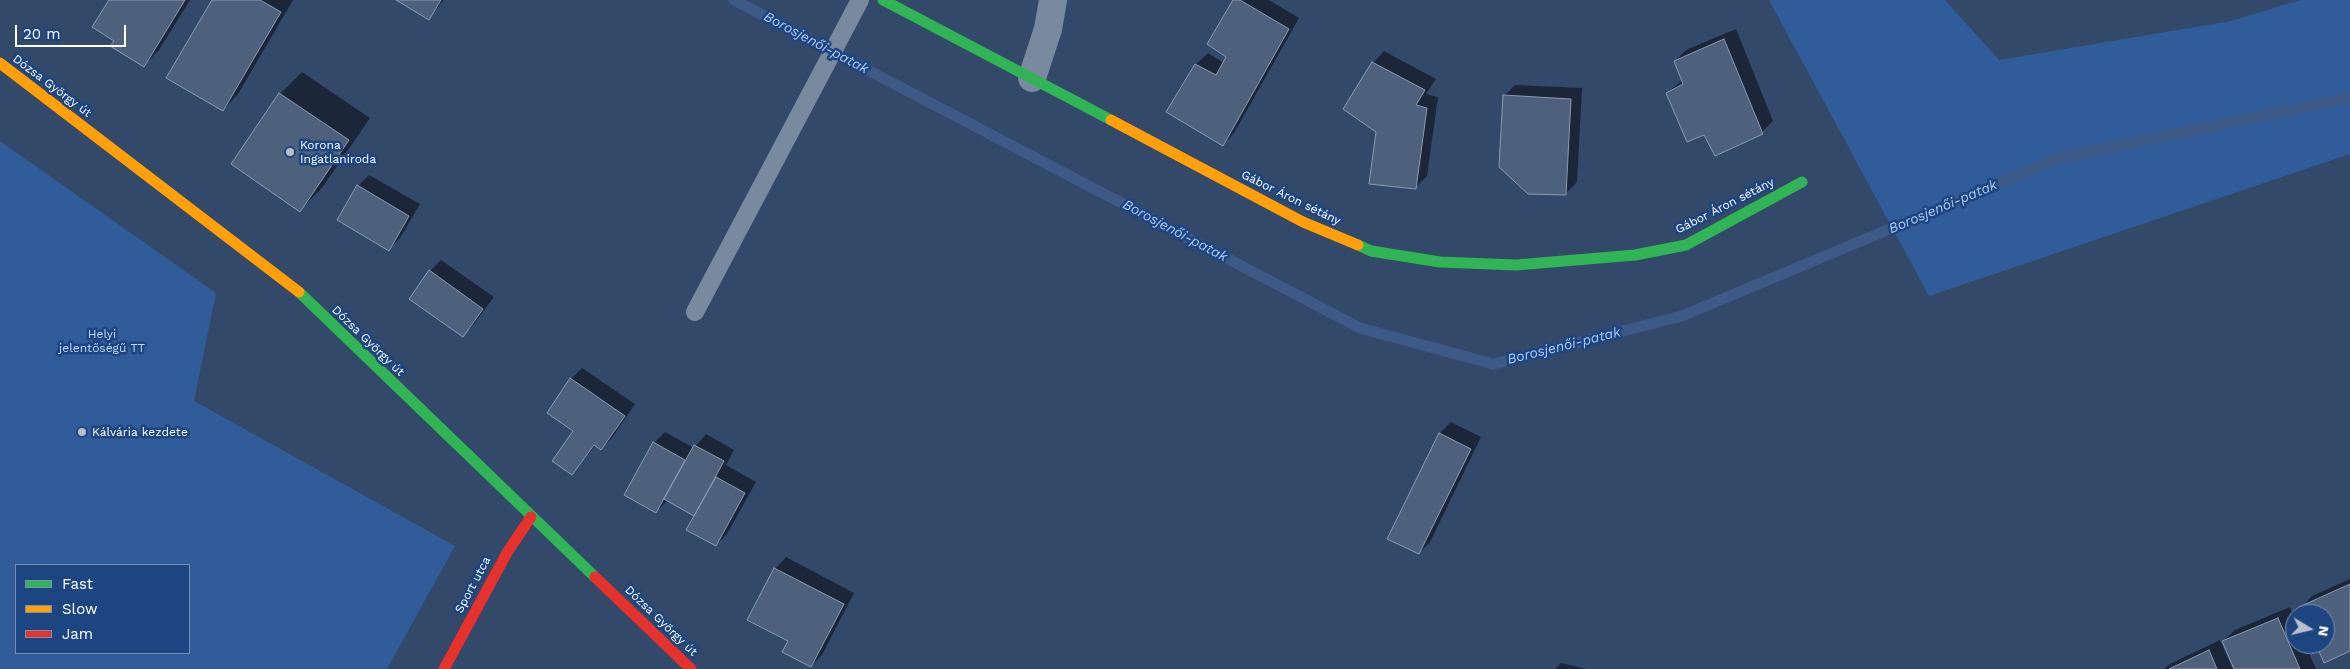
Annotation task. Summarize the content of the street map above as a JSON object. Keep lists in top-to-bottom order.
{
  "streets": {
    "street": ["Dózsa György út", "Gábor Áron sétány", "Sport utca"]
  },
  "crossings": [
    ["Dózsa György út", "Sport utca"]
  ],
  "water": ["Borosjenői-patak"],
  "parks": ["Helyi jelentőségű TT"],
  "places": ["Korona Ingatlaniroda", "Kálvária kezdete"],
  "legend": ["Fast", "Slow", "Jam"],
  "scale_bar": "20 m",
  "north": "right"
}
